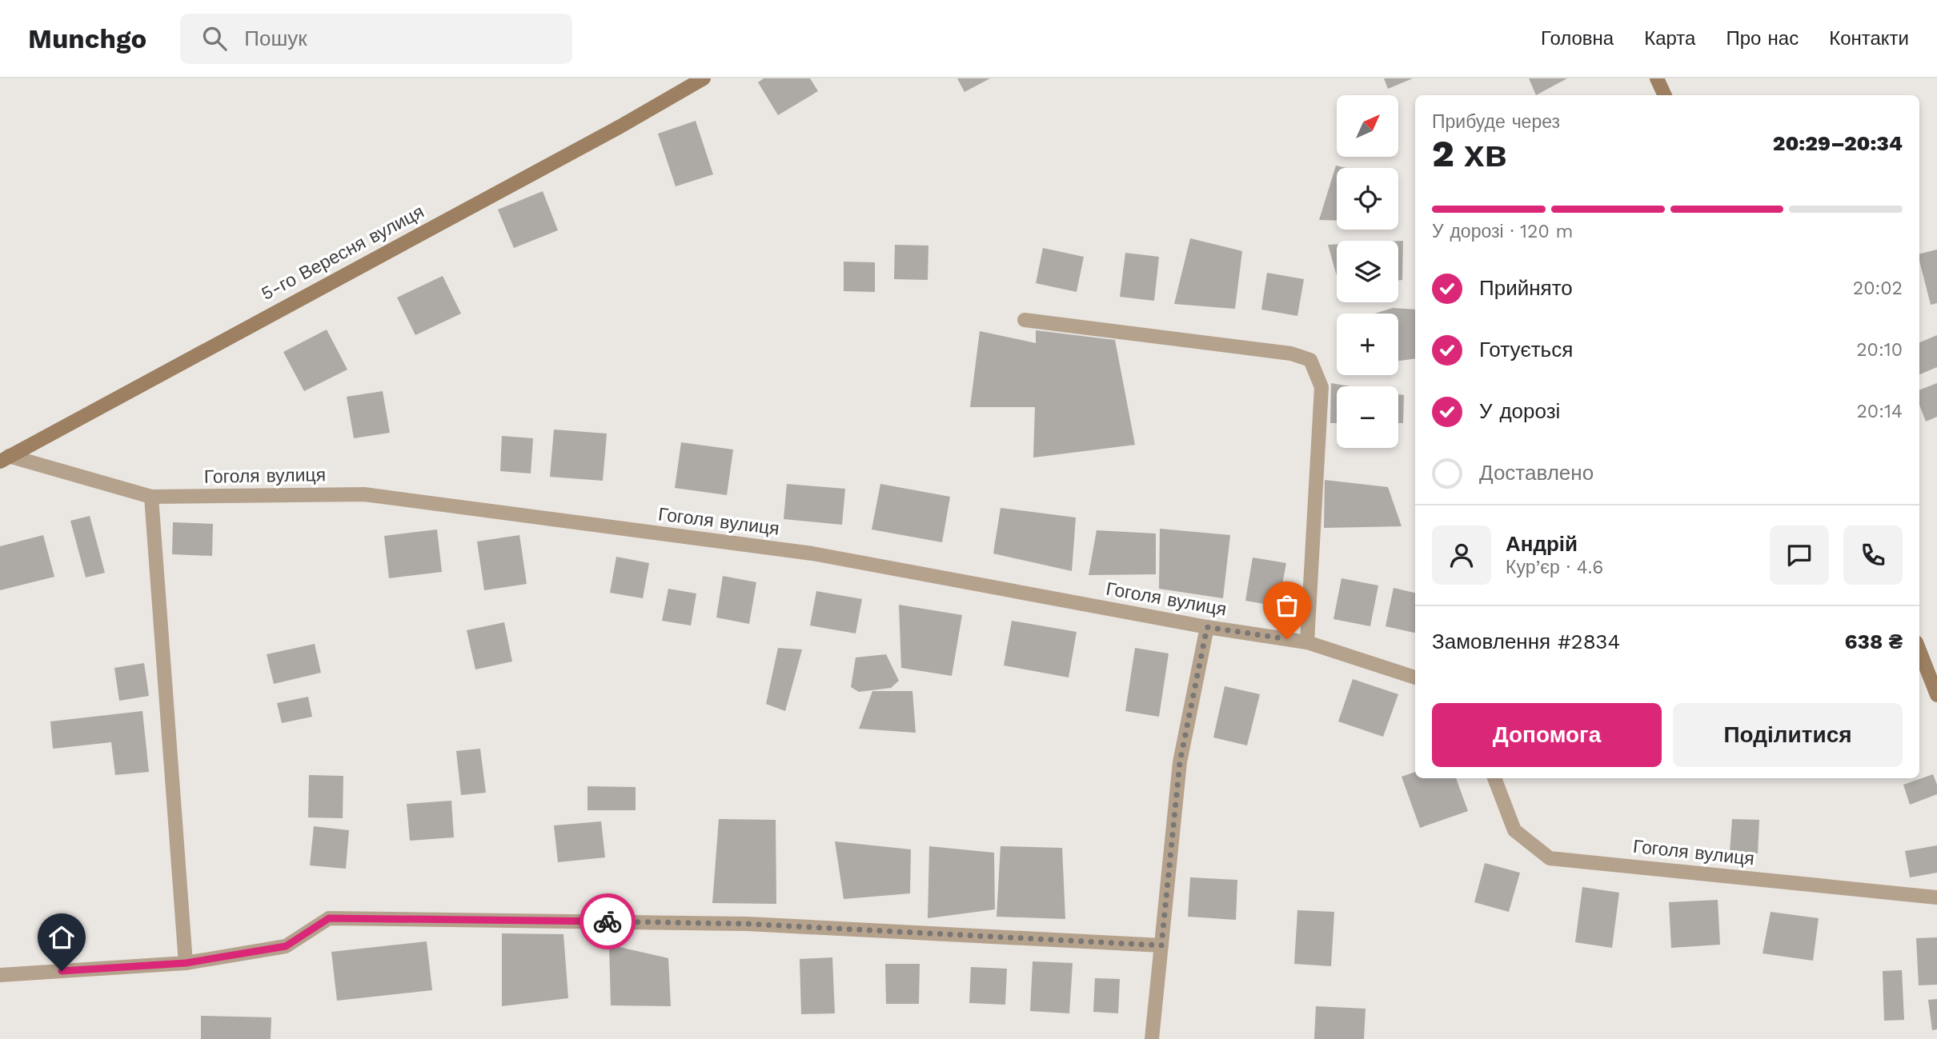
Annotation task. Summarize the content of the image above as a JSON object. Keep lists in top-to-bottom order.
{
  "streets": {
    "street": ["5-го Вересня вулиця", "Гоголя вулиця"]
  },
  "crossings": [
    ["5-го Вересня вулиця", "Гоголя вулиця"]
  ],
  "north": "top right",
  "page": {
    "header": "Munchgo",
    "search": "Пошук",
    "nav": [
      "Головна",
      "Карта",
      "Про нас",
      "Контакти"
    ],
    "map_buttons": ["+", "−"],
    "heading": ["2 хв", "Прибуде через", "20:29–20:34"],
    "panel": [
      "Андрій",
      "Кур’єр · 4.6",
      "Замовлення #2834",
      "638 ₴"
    ],
    "bar": "У дорозі · 120 m",
    "list": [
      ["Прийнято", "20:02"],
      ["Готується", "20:10"],
      ["У дорозі", "20:14"],
      "Доставлено"
    ],
    "buttons": ["Допомога", "Поділитися"]
  }
}
